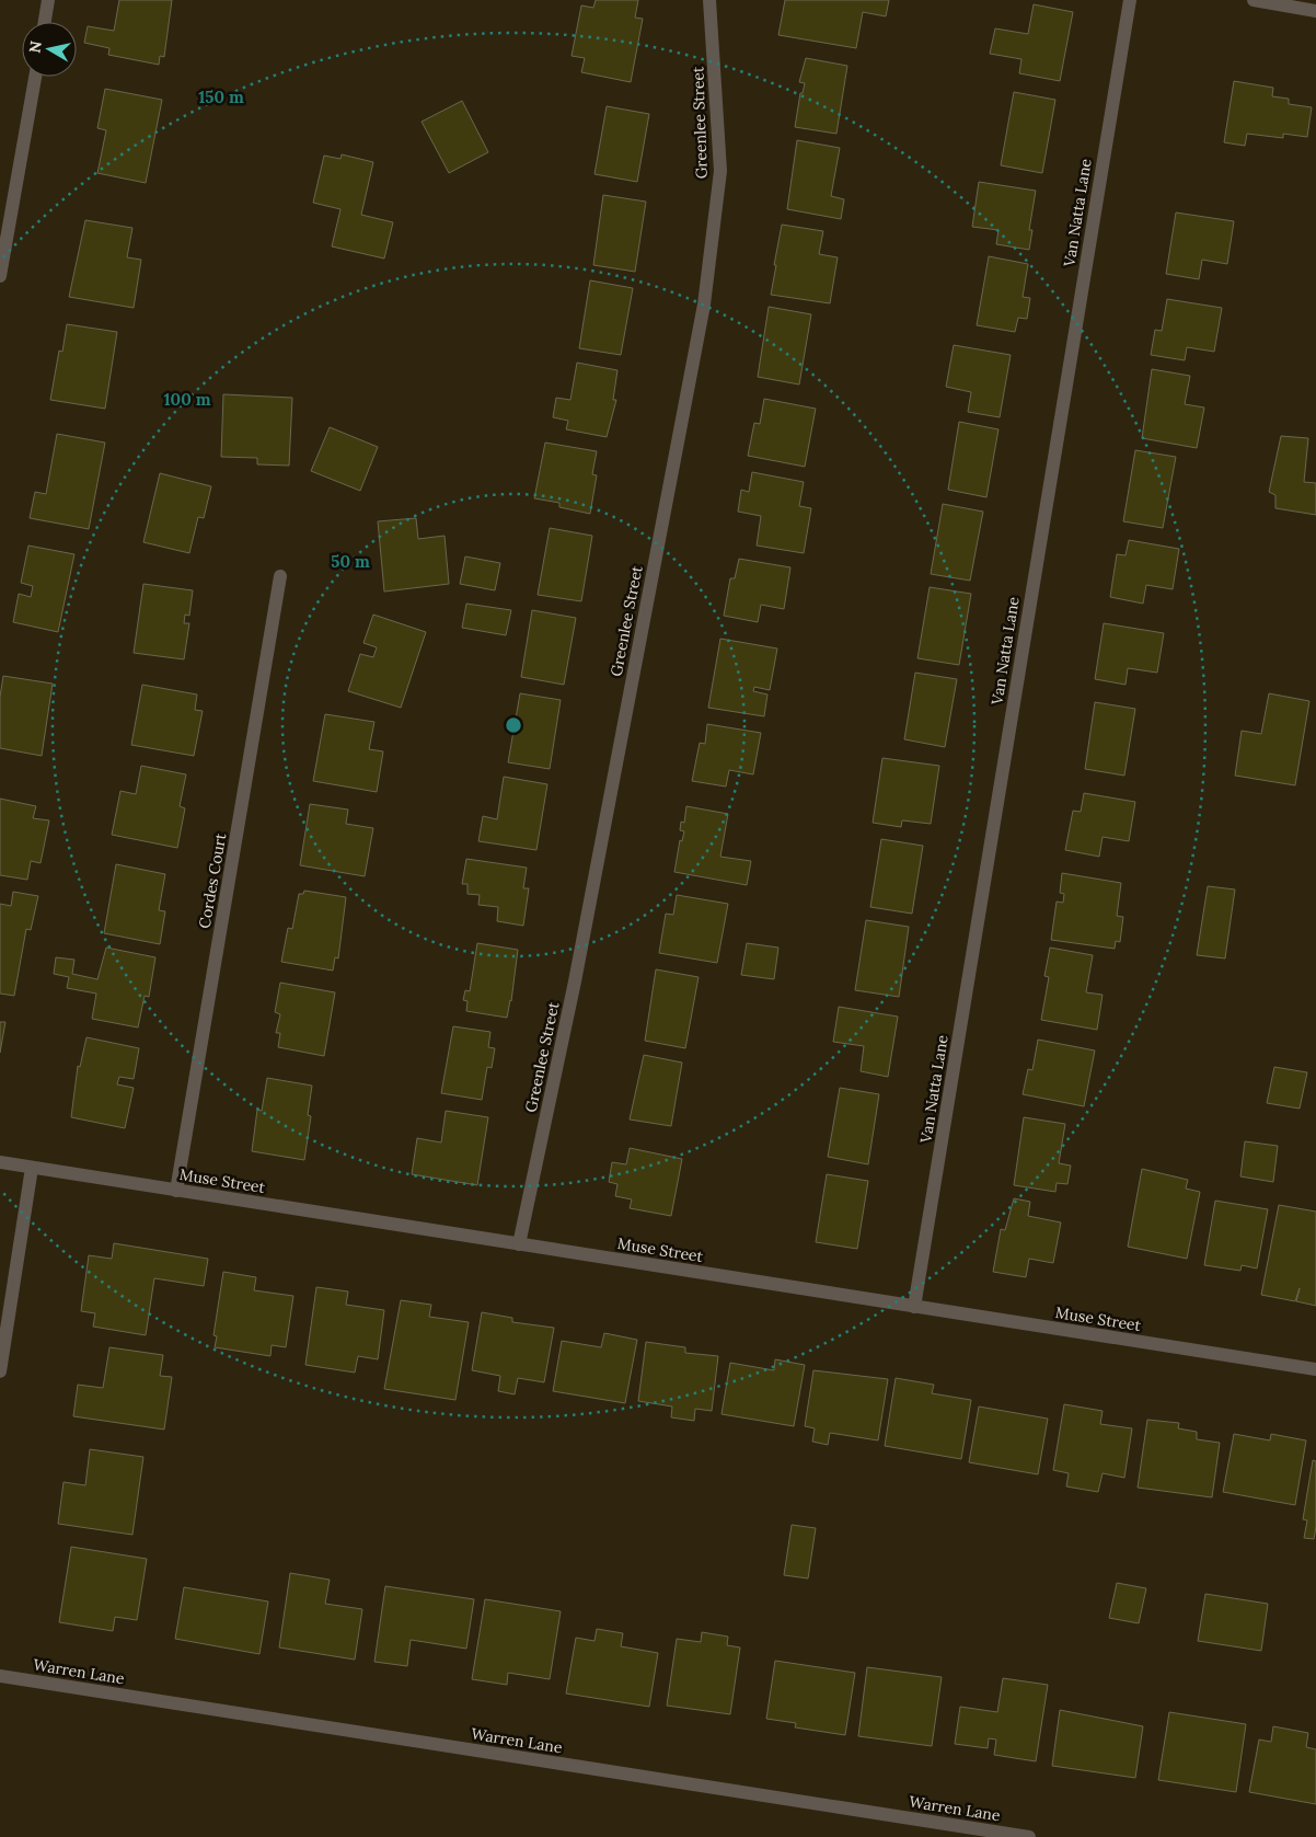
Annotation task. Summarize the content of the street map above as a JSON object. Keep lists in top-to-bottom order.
{
  "streets": {
    "street": [
      "Greenlee Street",
      "Van Natta Lane",
      "Cordes Court",
      "Muse Street",
      "Warren Lane"
    ]
  },
  "crossings": [
    ["Greenlee Street", "Muse Street"],
    ["Van Natta Lane", "Muse Street"],
    ["Cordes Court", "Muse Street"]
  ],
  "north": "left",
  "rings": ["150 m", "100 m", "50 m"]
}
